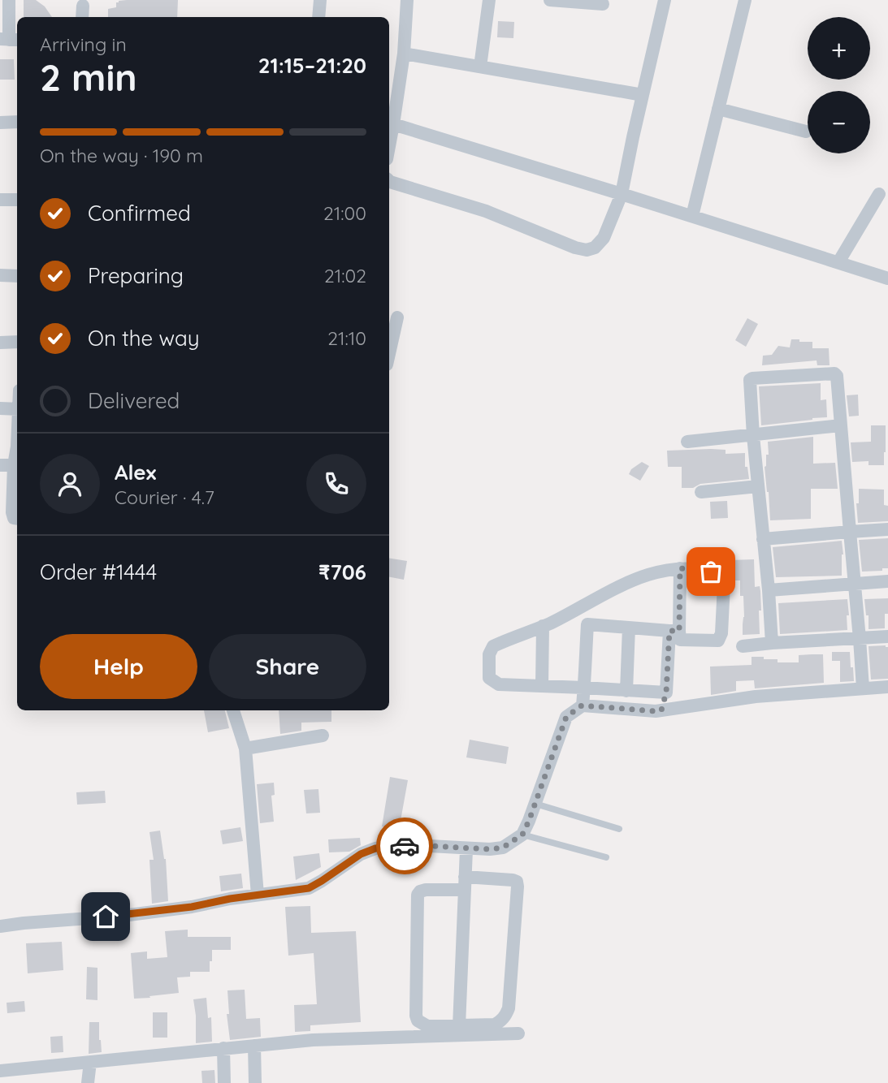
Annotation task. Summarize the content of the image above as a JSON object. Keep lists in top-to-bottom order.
{
  "page": {
    "map_buttons": ["+", "−"],
    "heading": ["2 min", "Arriving in", "21:15–21:20"],
    "panel": [
      "Alex",
      "Courier · 4.7",
      "Order #1444",
      "₹706"
    ],
    "bar": "On the way · 190 m",
    "list": [
      ["Confirmed", "21:00"],
      ["Preparing", "21:02"],
      ["On the way", "21:10"],
      "Delivered"
    ],
    "buttons": ["Help", "Share"]
  }
}
